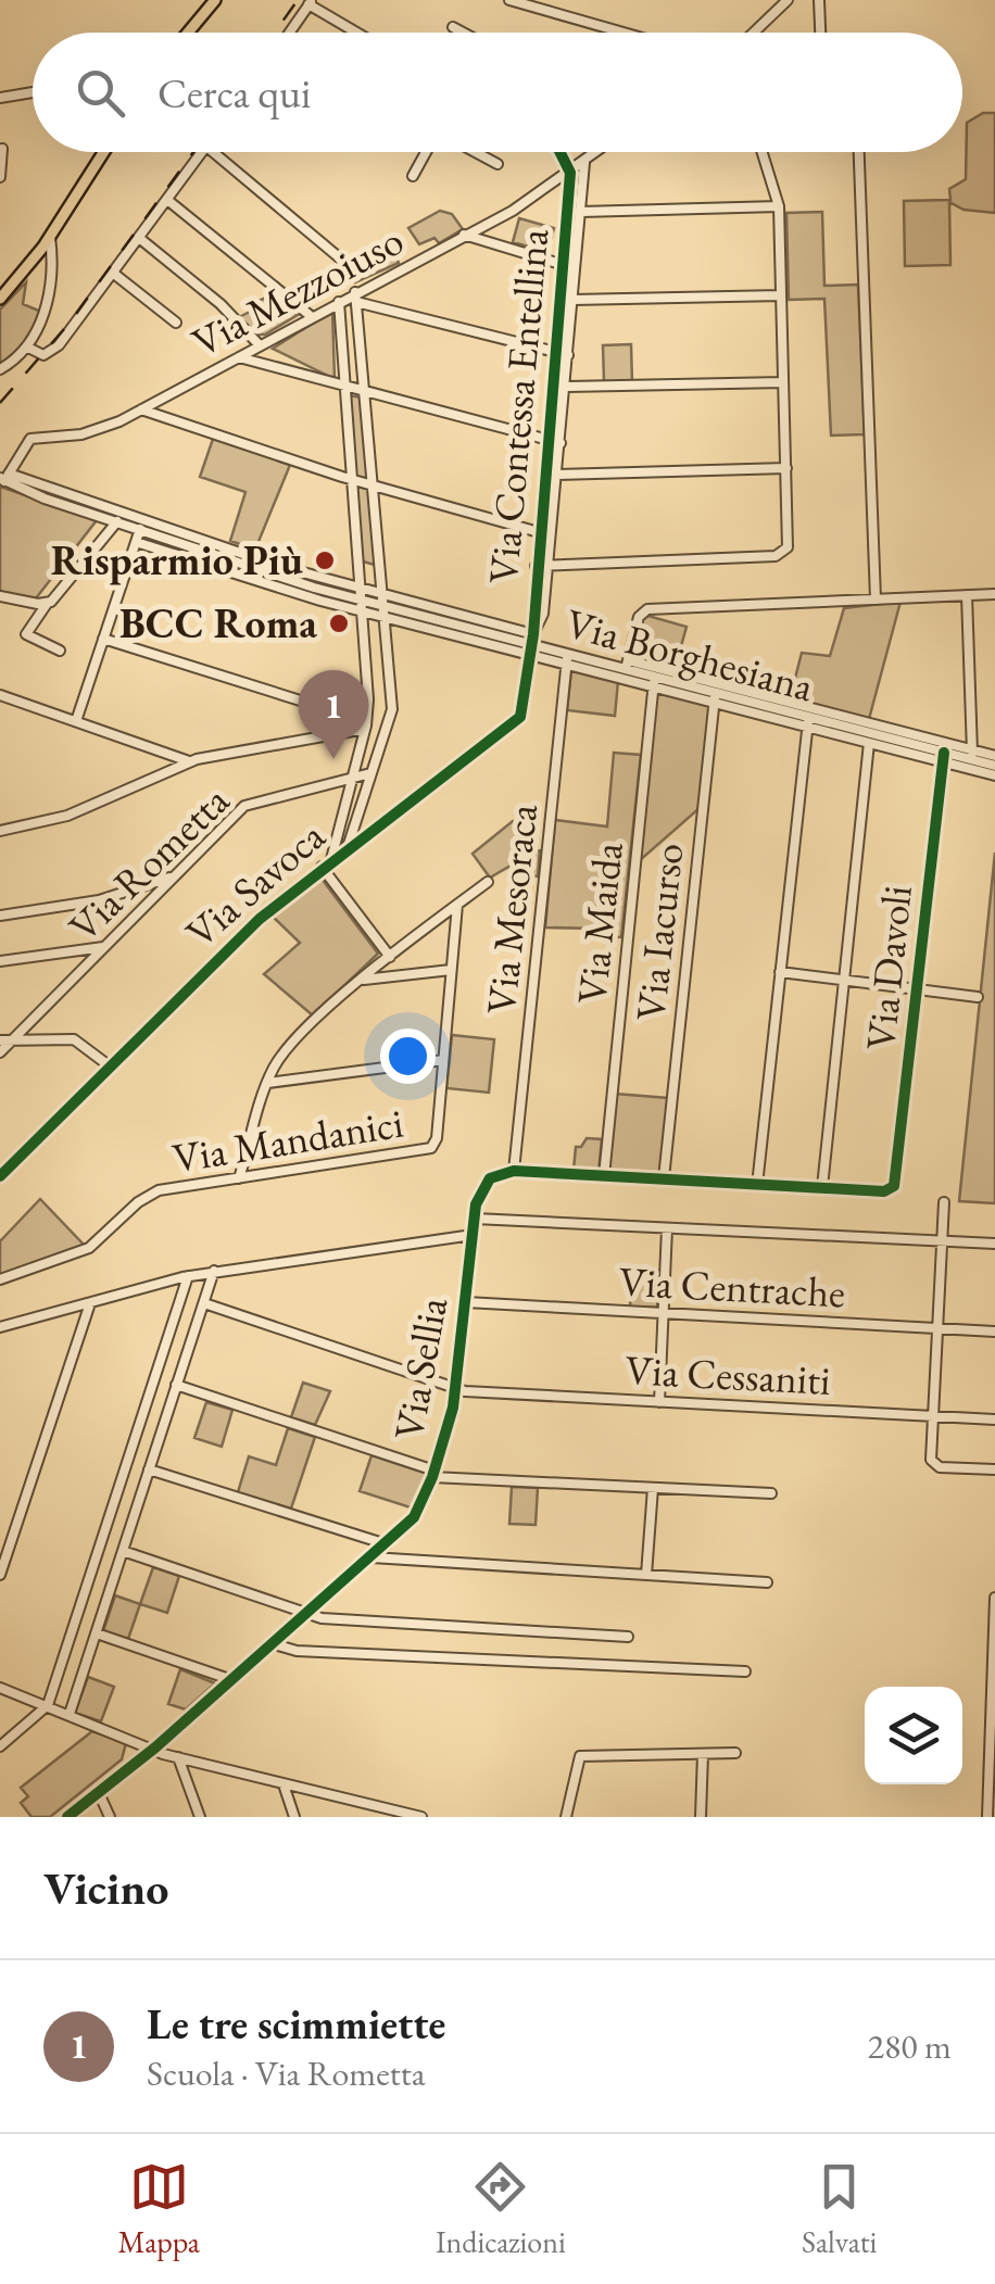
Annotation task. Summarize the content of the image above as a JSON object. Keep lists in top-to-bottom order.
{
  "streets": {
    "street": [
      "Via Mezzoiuso",
      "Via Contessa Entellina",
      "Via Borghesiana",
      "Via Rometta",
      "Via Savoca",
      "Via Mesoraca",
      "Via Maida",
      "Via Iacurso",
      "Via Davoli",
      "Via Mandanici",
      "Via Centrache",
      "Via Sellia",
      "Via Cessaniti"
    ]
  },
  "crossings": [
    ["Via Mezzoiuso", "Via Contessa Entellina"],
    ["Via Mezzoiuso", "Via Borghesiana"],
    ["Via Contessa Entellina", "Via Borghesiana"],
    ["Via Contessa Entellina", "Via Savoca"],
    ["Via Borghesiana", "Via Savoca"],
    ["Via Borghesiana", "Via Mesoraca"],
    ["Via Borghesiana", "Via Maida"],
    ["Via Borghesiana", "Via Iacurso"],
    ["Via Borghesiana", "Via Davoli"],
    ["Via Mesoraca", "Via Sellia"],
    ["Via Centrache", "Via Sellia"],
    ["Via Sellia", "Via Cessaniti"]
  ],
  "places": ["Risparmio Più", "BCC Roma"],
  "page": {
    "search": "Cerca qui",
    "pins": "1",
    "heading": "Vicino",
    "list": [
      {
        "mark": "1",
        "name": "Le tre scimmiette",
        "note": "Scuola · Via Rometta",
        "value": "280 m"
      }
    ],
    "nav": ["Mappa", "Indicazioni", "Salvati"]
  }
}
